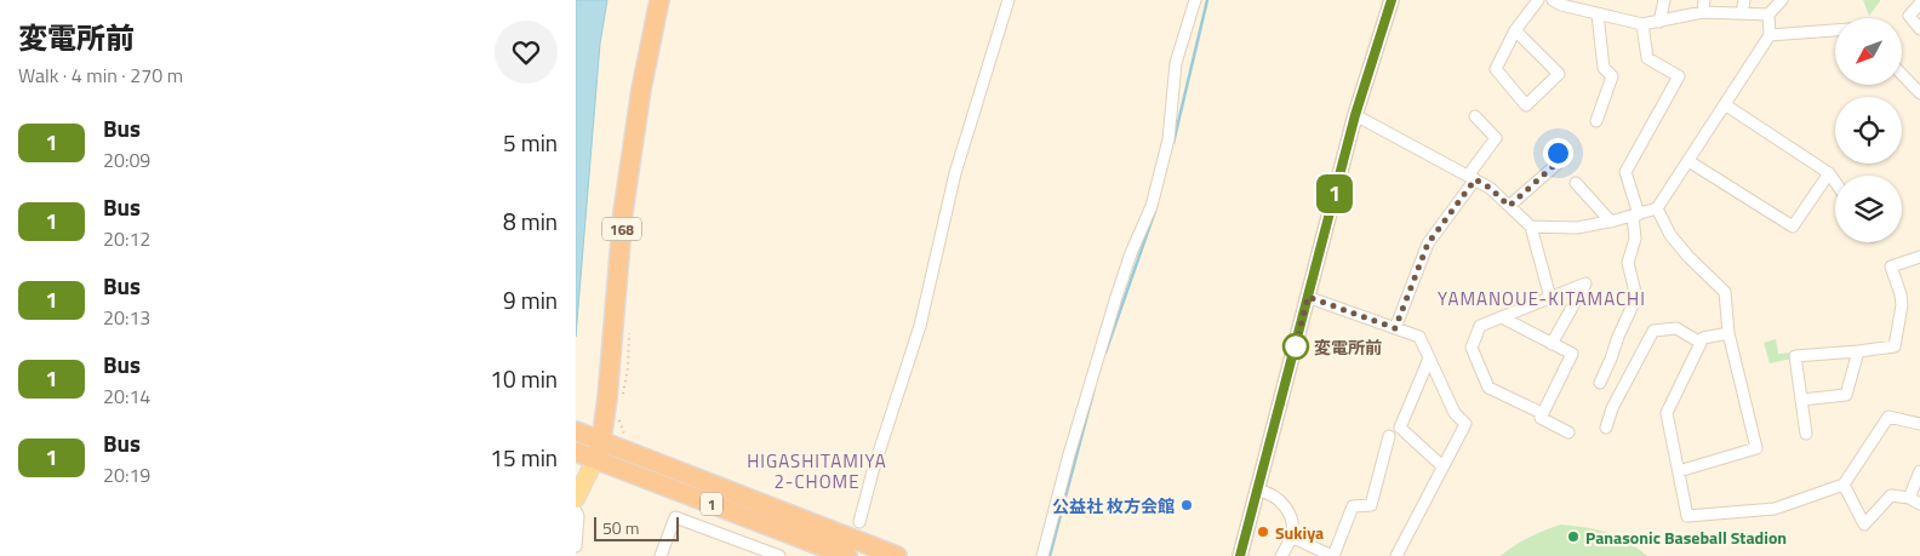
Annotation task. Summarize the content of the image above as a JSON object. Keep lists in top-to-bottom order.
{
  "streets": {
    "highway": ["168", "1"]
  },
  "crossings": [
    ["168", "1"]
  ],
  "districts": ["YAMANOUE-KITAMACHI", "HIGASHITAMIYA 2-CHOME"],
  "places": [
    "変電所前",
    "公益社 枚方会館",
    "Sukiya",
    "Panasonic Baseball Stadion"
  ],
  "lines": ["bus line 1"],
  "scale_bar": "50 m",
  "north": "bottom left",
  "page": {
    "heading": ["変電所前", "Walk · 4 min · 270 m"],
    "on_map": "1",
    "list": [
      {
        "mark": "1",
        "name": "Bus",
        "note": "20:09",
        "value": "5 min"
      },
      {
        "mark": "1",
        "name": "Bus",
        "note": "20:12",
        "value": "8 min"
      },
      {
        "mark": "1",
        "name": "Bus",
        "note": "20:13",
        "value": "9 min"
      },
      {
        "mark": "1",
        "name": "Bus",
        "note": "20:14",
        "value": "10 min"
      },
      {
        "mark": "1",
        "name": "Bus",
        "note": "20:19",
        "value": "15 min"
      }
    ],
    "scale": "50 m"
  }
}
